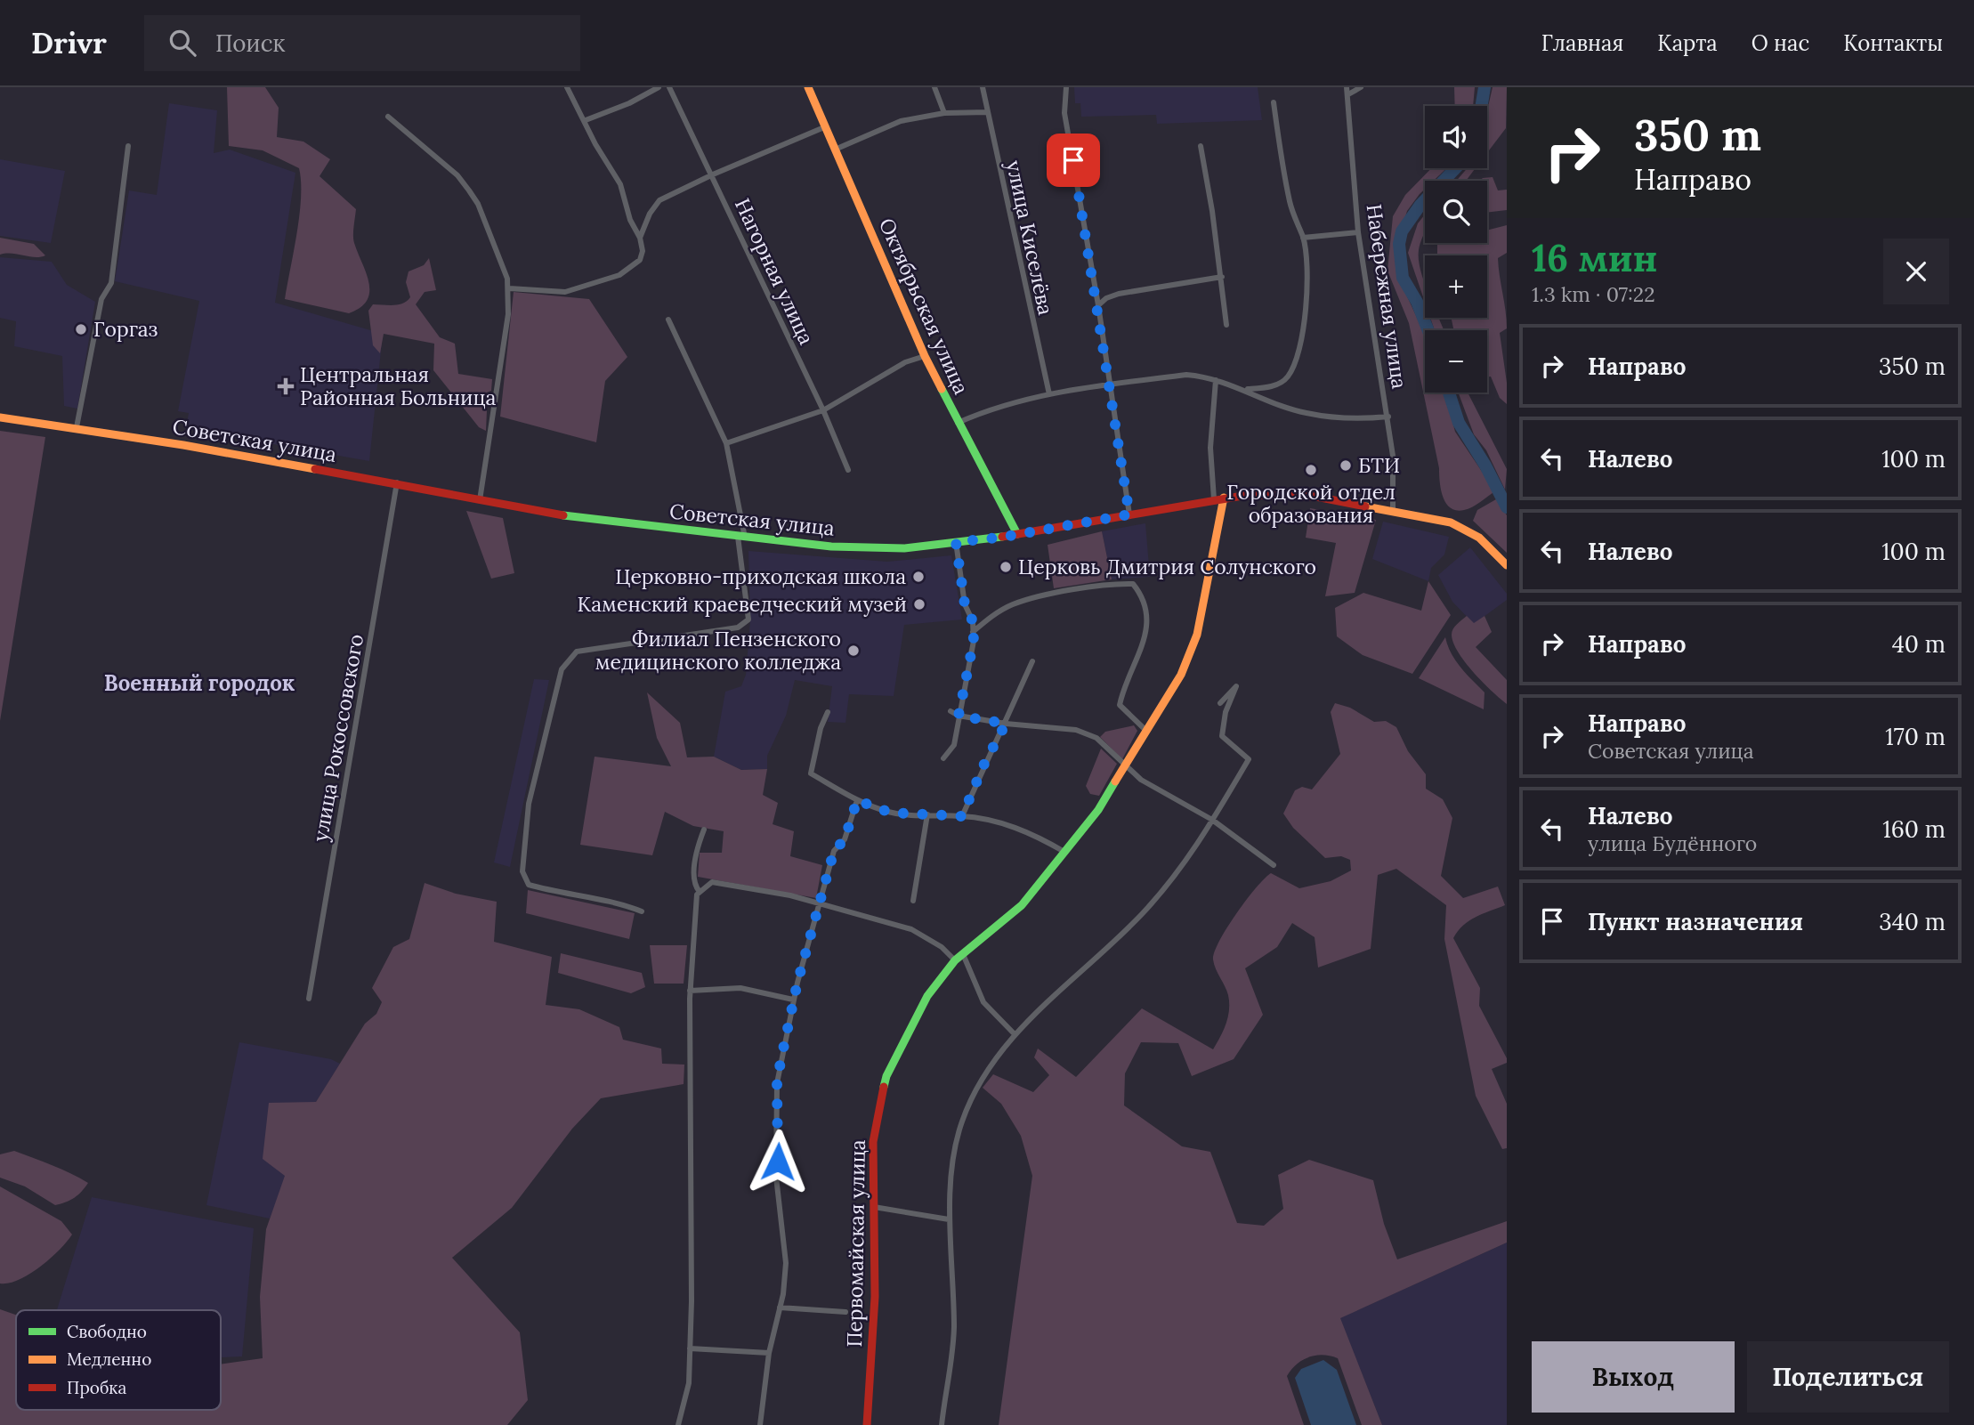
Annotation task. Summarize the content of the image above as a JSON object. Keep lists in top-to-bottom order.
{
  "streets": {
    "street": [
      "улица Киселёва",
      "Нагорная улица",
      "Набережная улица",
      "Октябрьская улица",
      "Советская улица",
      "улица Рокоссовского",
      "Первомайская улица"
    ]
  },
  "crossings": [
    ["Набережная улица", "Советская улица"],
    ["Октябрьская улица", "Советская улица"],
    ["Советская улица", "улица Рокоссовского"],
    ["Советская улица", "Первомайская улица"]
  ],
  "districts": ["Военный городок"],
  "places": {
    "other": [
      "Горгаз",
      "БТИ",
      "Городской отдел образования",
      "Церковь Дмитрия Солунского",
      "Церковно-приходская школа",
      "Каменский краеведческий музей",
      "Филиал Пензенского медицинского колледжа"
    ],
    "health": ["Центральная Районная Больница"]
  },
  "legend": ["Свободно", "Медленно", "Пробка"],
  "page": {
    "header": "Drivr",
    "search": "Поиск",
    "nav": [
      "Главная",
      "Карта",
      "О нас",
      "Контакты"
    ],
    "turn": ["350 m", "Направо"],
    "map_buttons": ["+", "−"],
    "heading": ["16 мин", "1.3 km · 07:22"],
    "list": [
      {
        "name": "Направо",
        "value": "350 m"
      },
      {
        "name": "Налево",
        "value": "100 m"
      },
      {
        "name": "Налево",
        "value": "100 m"
      },
      {
        "name": "Направо",
        "value": "40 m"
      },
      {
        "name": "Направо",
        "note": "Советская улица",
        "value": "170 m"
      },
      {
        "name": "Налево",
        "note": "улица Будённого",
        "value": "160 m"
      },
      {
        "name": "Пункт назначения",
        "value": "340 m"
      }
    ],
    "buttons": ["Выход", "Поделиться"]
  }
}
